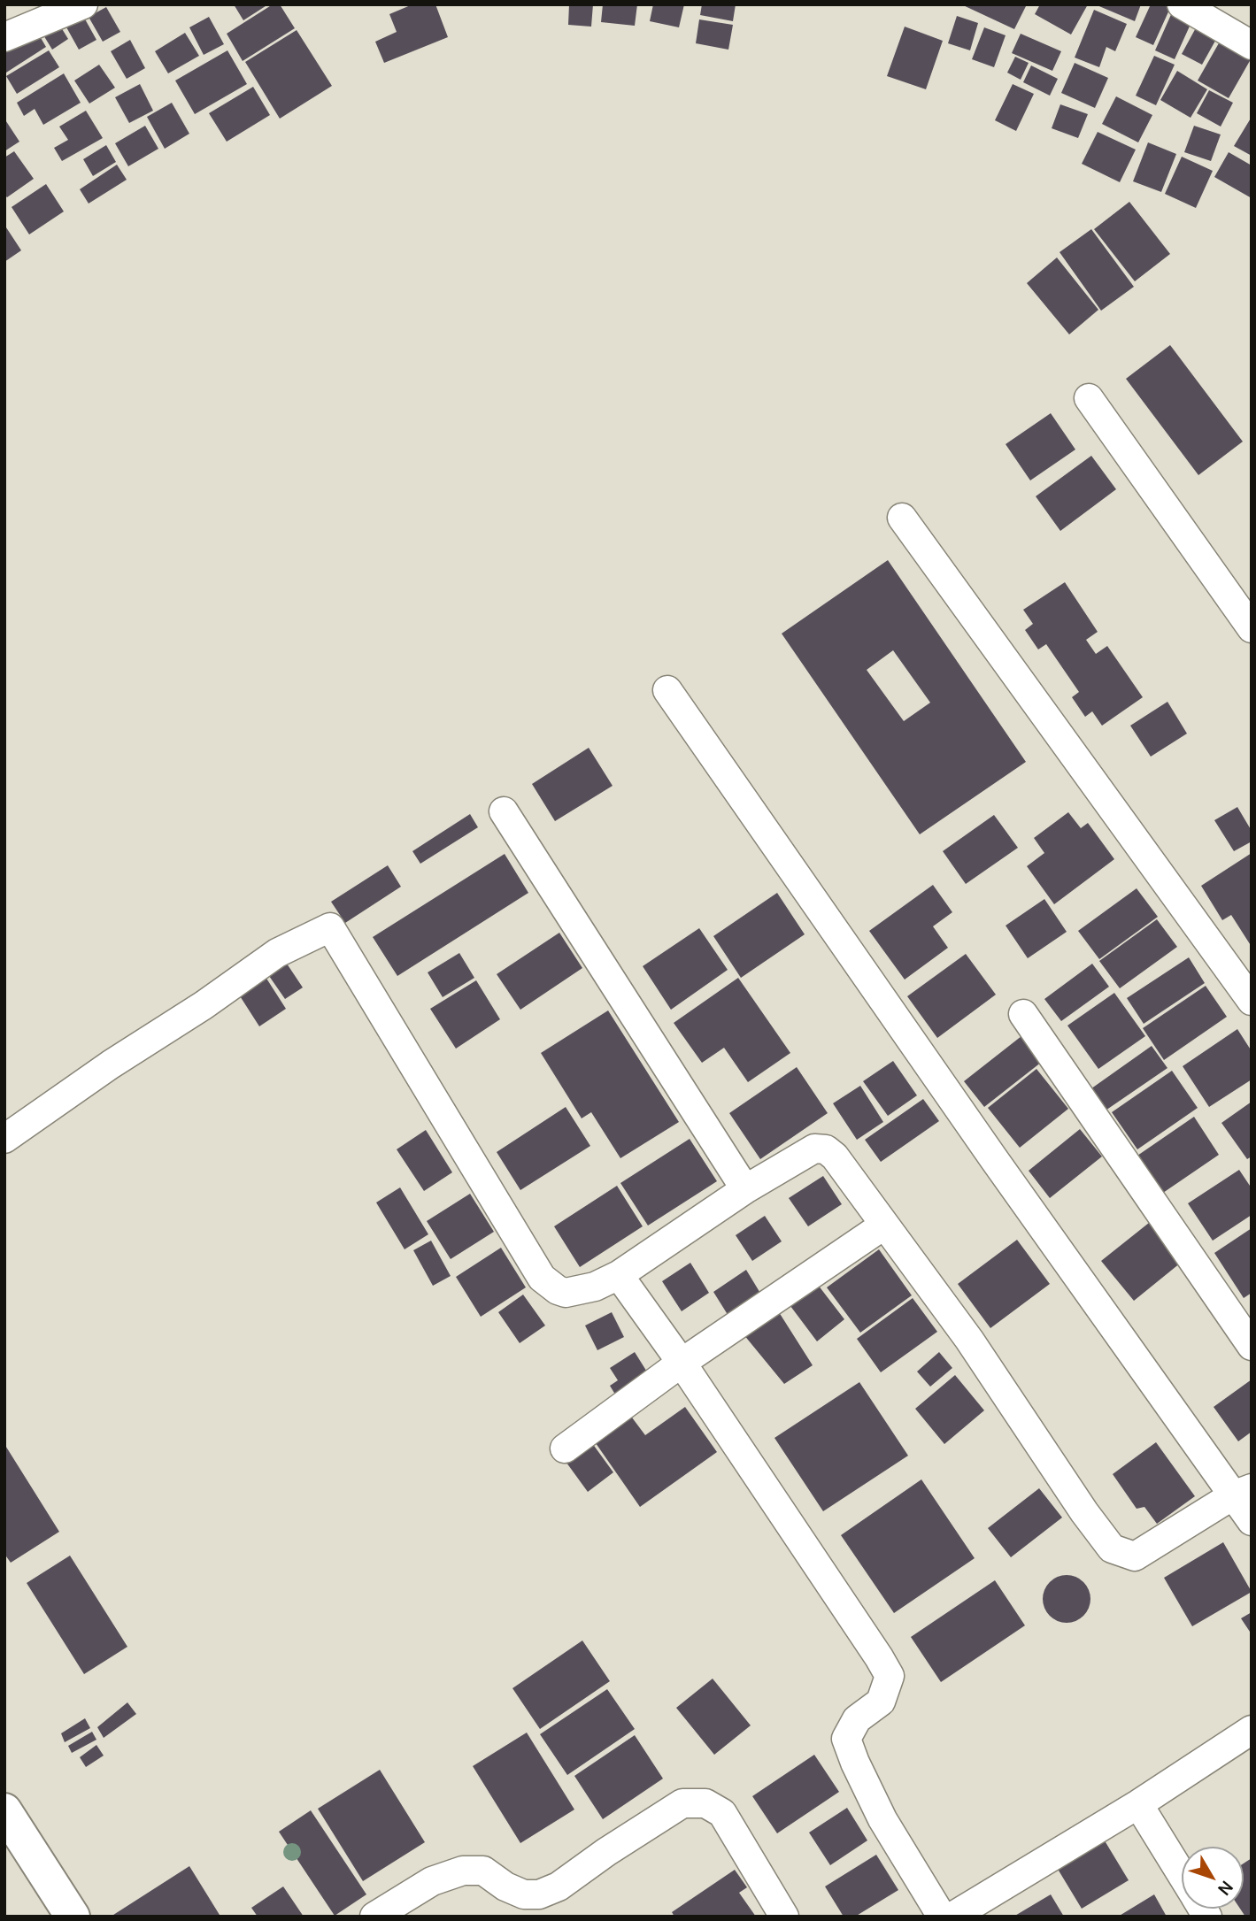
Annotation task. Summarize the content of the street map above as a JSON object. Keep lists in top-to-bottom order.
{
  "north": "bottom right"
}
